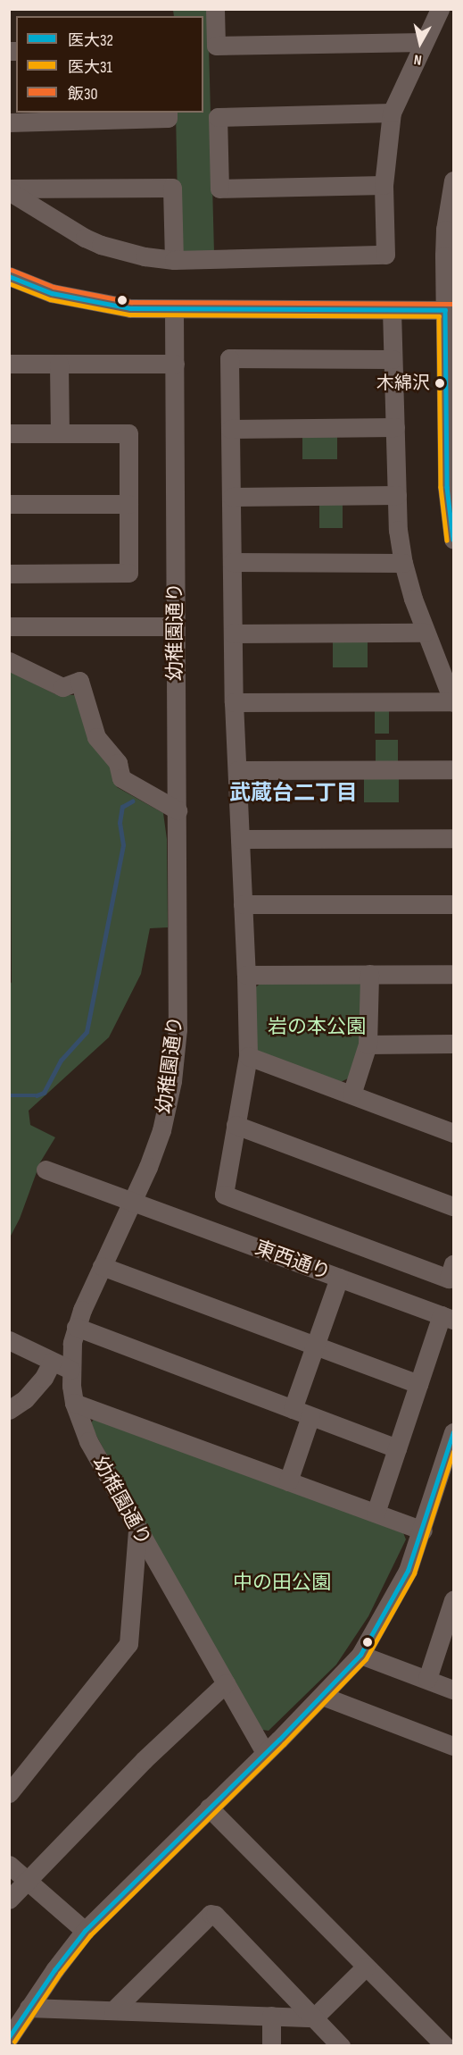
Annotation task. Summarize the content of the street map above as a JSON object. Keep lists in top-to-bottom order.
{
  "streets": {
    "street": ["幼稚園通り", "東西通り"]
  },
  "crossings": [
    ["幼稚園通り", "東西通り"]
  ],
  "districts": ["武蔵台二丁目"],
  "parks": ["岩の本公園", "中の田公園"],
  "places": ["木綿沢"],
  "lines": ["transit line 飯30", "transit line 医大32", "transit line 医大31"],
  "legend": ["医大32", "医大31", "飯30"],
  "north": "bottom"
}
